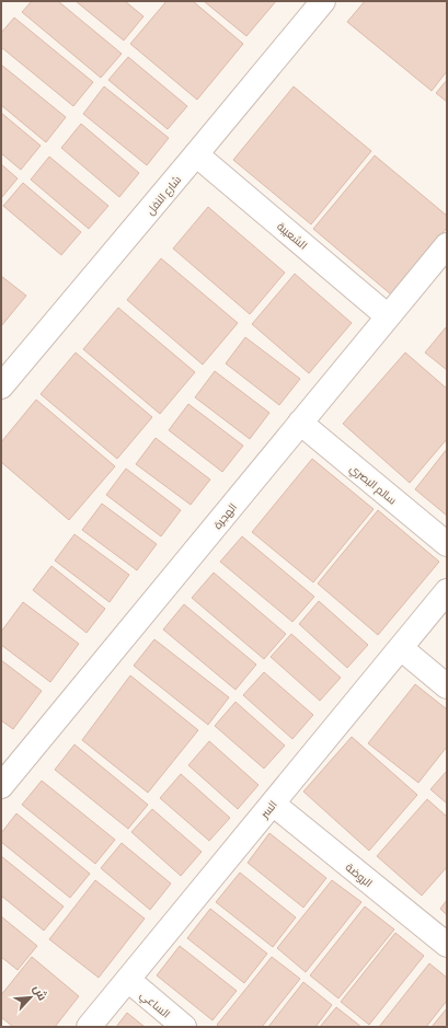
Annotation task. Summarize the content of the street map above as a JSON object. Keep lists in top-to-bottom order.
{
  "streets": {
    "street": [
      "شارع النفل",
      "الشعيبة",
      "سالم البصري",
      "الهجرة",
      "السر",
      "الروضة",
      "الساعي"
    ]
  },
  "crossings": [
    ["شارع النفل", "الشعيبة"],
    ["الشعيبة", "الهجرة"],
    ["سالم البصري", "الهجرة"],
    ["السر", "الروضة"],
    ["السر", "الساعي"]
  ],
  "north": "top right"
}
